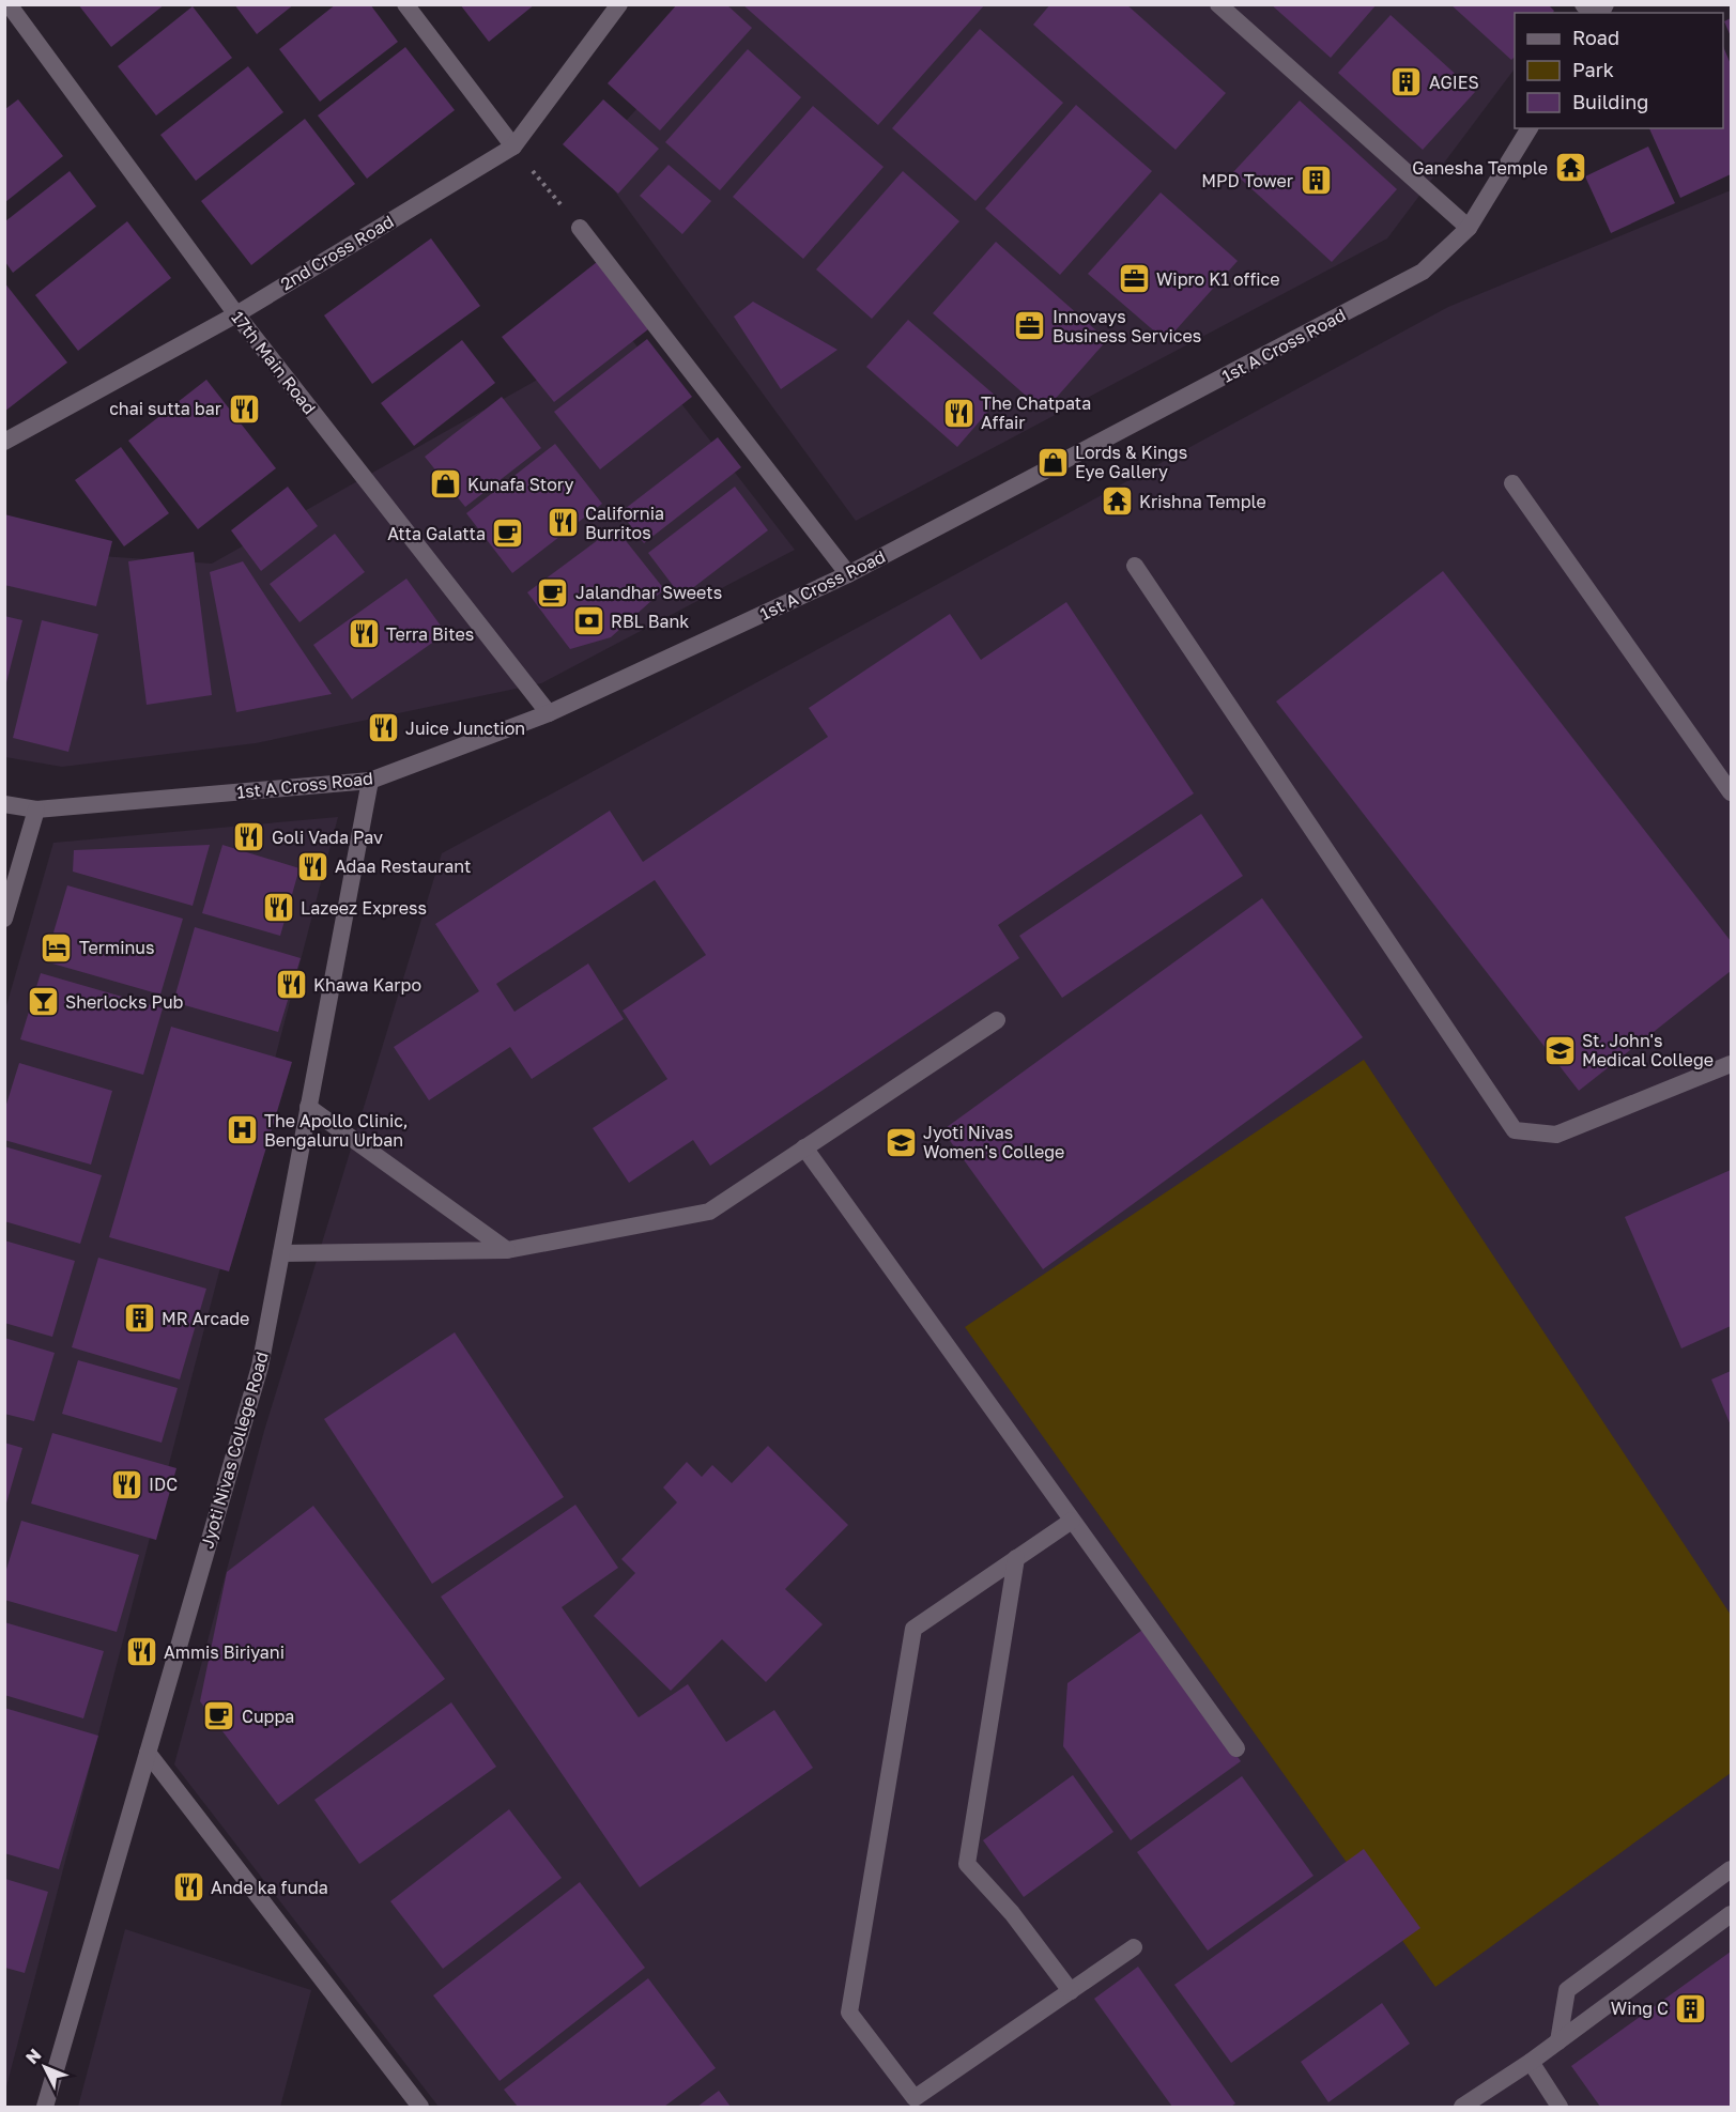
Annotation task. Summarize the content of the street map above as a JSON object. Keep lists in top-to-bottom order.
{
  "streets": {
    "street": [
      "2nd Cross Road",
      "1st A Cross Road",
      "17th Main Road",
      "Jyoti Nivas College Road"
    ]
  },
  "crossings": [
    ["2nd Cross Road", "17th Main Road"],
    ["1st A Cross Road", "17th Main Road"],
    ["1st A Cross Road", "Jyoti Nivas College Road"]
  ],
  "places": {
    "building": [
      "AGIES",
      "MPD Tower",
      "MR Arcade",
      "Wing C"
    ],
    "temple": ["Ganesha Temple", "Krishna Temple"],
    "office": ["Wipro K1 office", "Innovays Business Services"],
    "restaurant": [
      "chai sutta bar",
      "The Chatpata Affair",
      "California Burritos",
      "Terra Bites",
      "Juice Junction",
      "Goli Vada Pav",
      "Adaa Restaurant",
      "Lazeez Express",
      "Khawa Karpo",
      "IDC",
      "Ammis Biriyani",
      "Ande ka funda"
    ],
    "shop": ["Lords & Kings Eye Gallery", "Kunafa Story"],
    "cafe": ["Atta Galatta", "Jalandhar Sweets", "Cuppa"],
    "bank": ["RBL Bank"],
    "hotel": ["Terminus"],
    "bar": ["Sherlocks Pub"],
    "school or university": ["St. John's Medical College", "Jyoti Nivas Women's College"],
    "hospital": ["The Apollo Clinic, Bengaluru Urban"]
  },
  "legend": ["Road", "Park", "Building"],
  "north": "top left"
}
